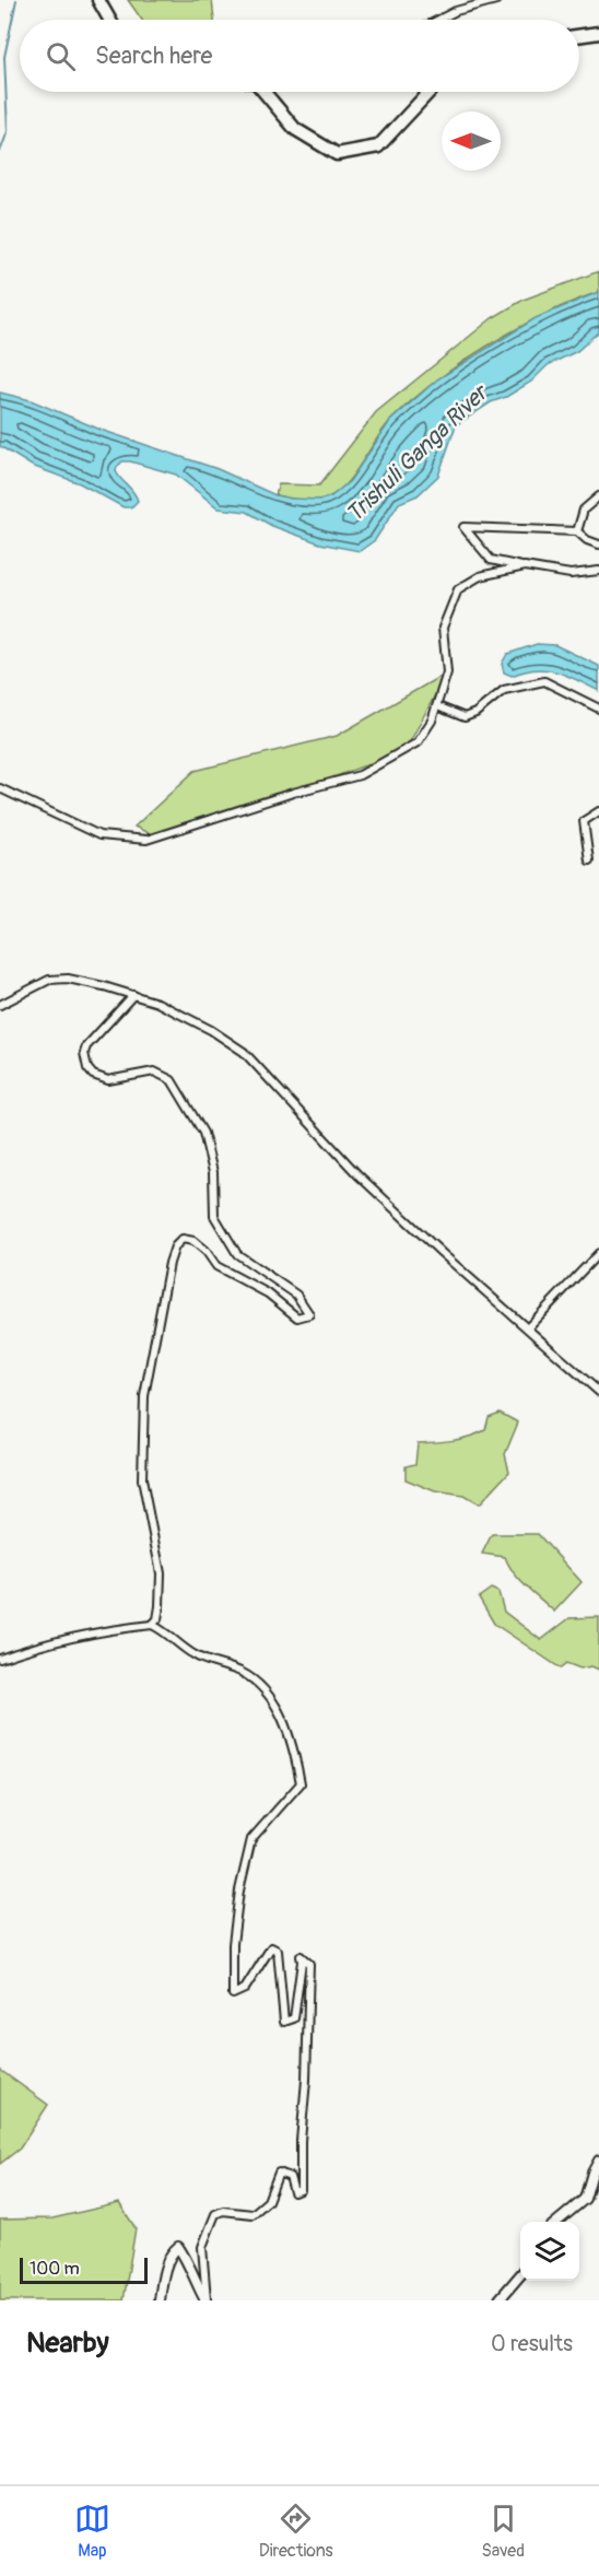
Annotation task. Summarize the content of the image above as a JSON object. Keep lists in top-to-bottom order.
{
  "water": ["Trishuli Ganga River"],
  "scale_bar": "100 m",
  "north": "left",
  "page": {
    "search": "Search here",
    "scale": "100 m",
    "heading": ["Nearby", "0 results"],
    "nav": ["Map", "Directions", "Saved"]
  }
}
